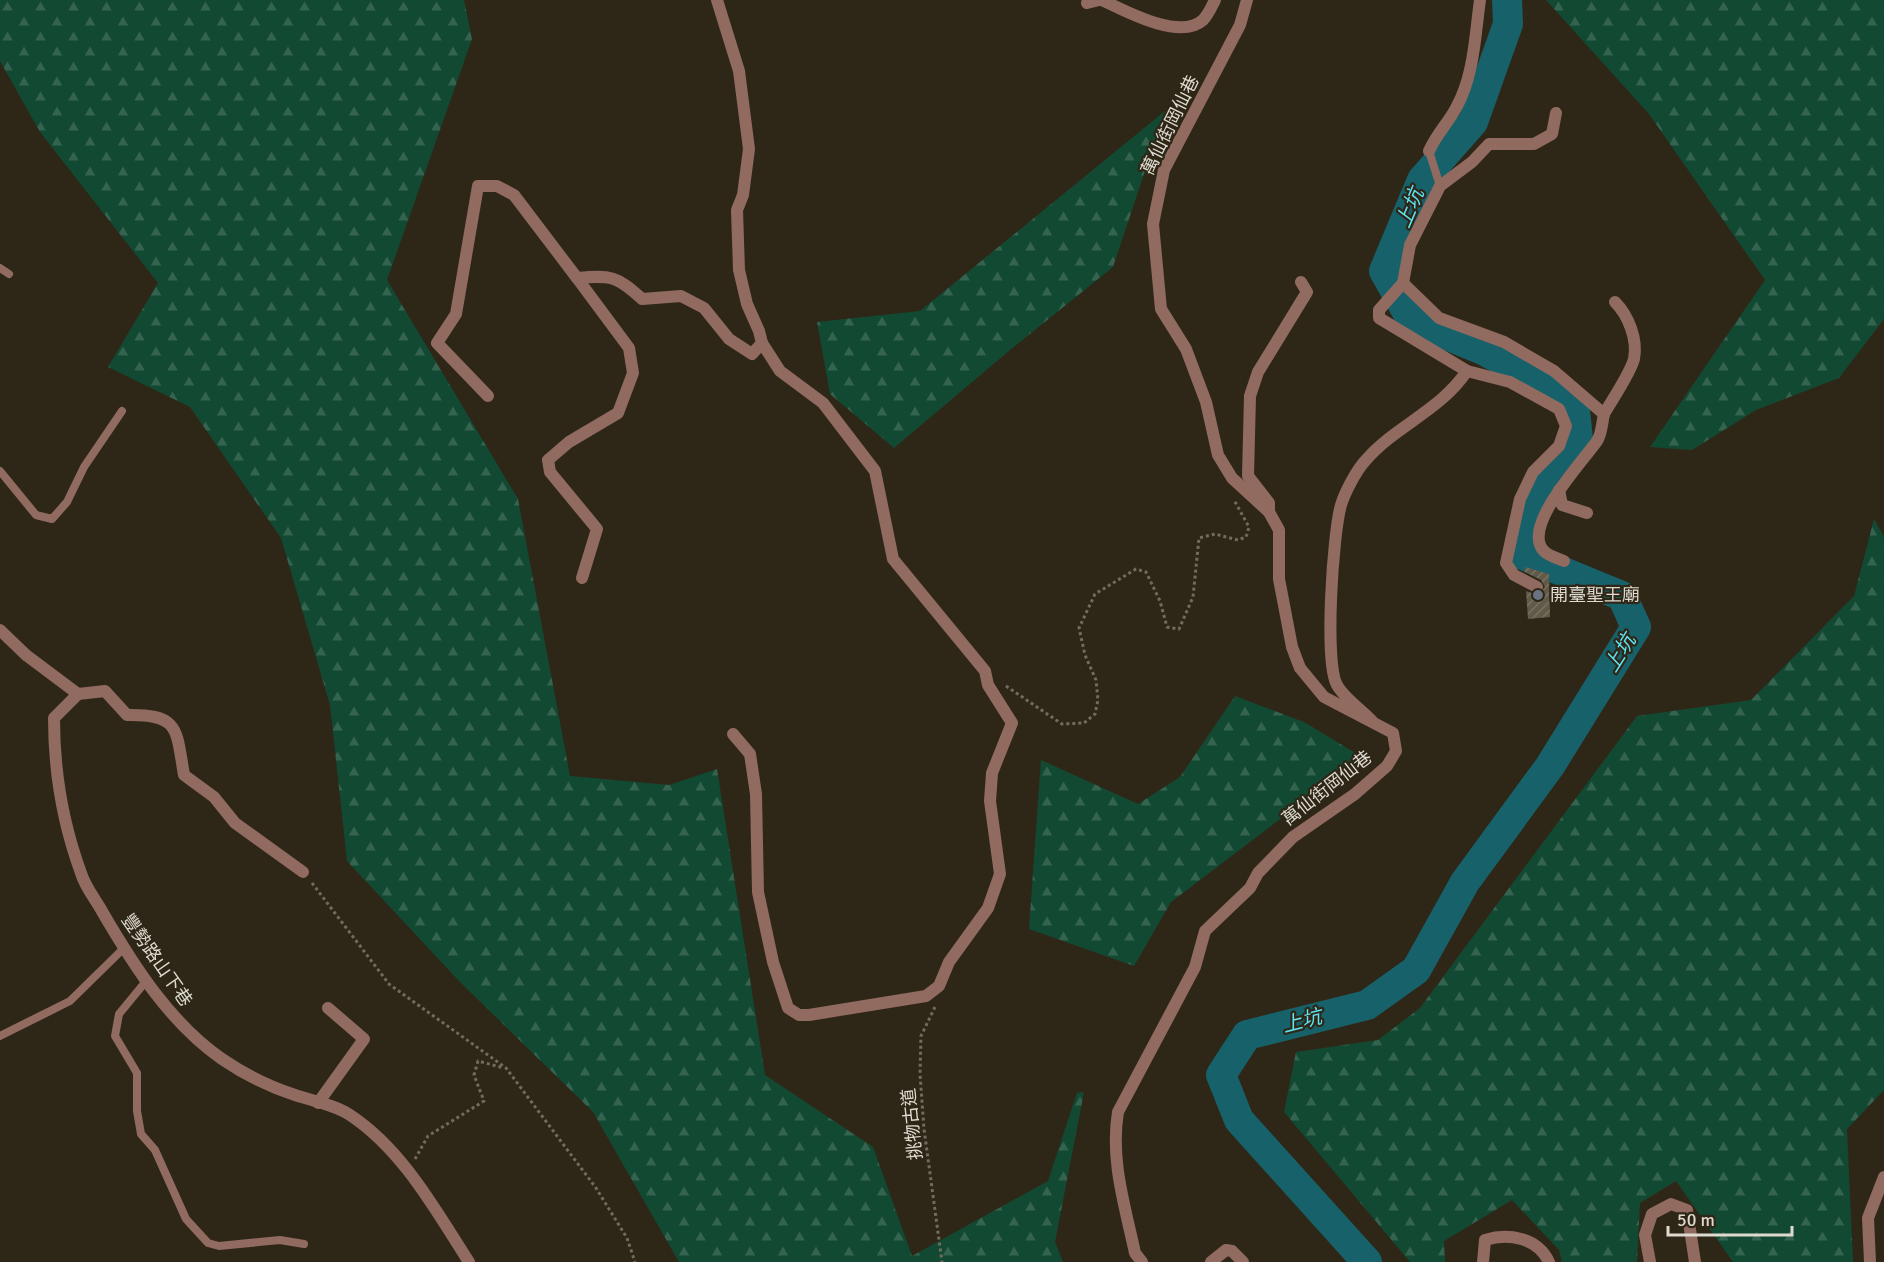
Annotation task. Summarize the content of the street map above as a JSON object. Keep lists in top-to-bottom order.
{
  "streets": {
    "street": ["萬仙街岡仙巷", "豐勢路山下巷"],
    "path": ["挑物古道"]
  },
  "water": ["上坑"],
  "places": ["開臺聖王廟"],
  "scale_bar": "50 m"
}
